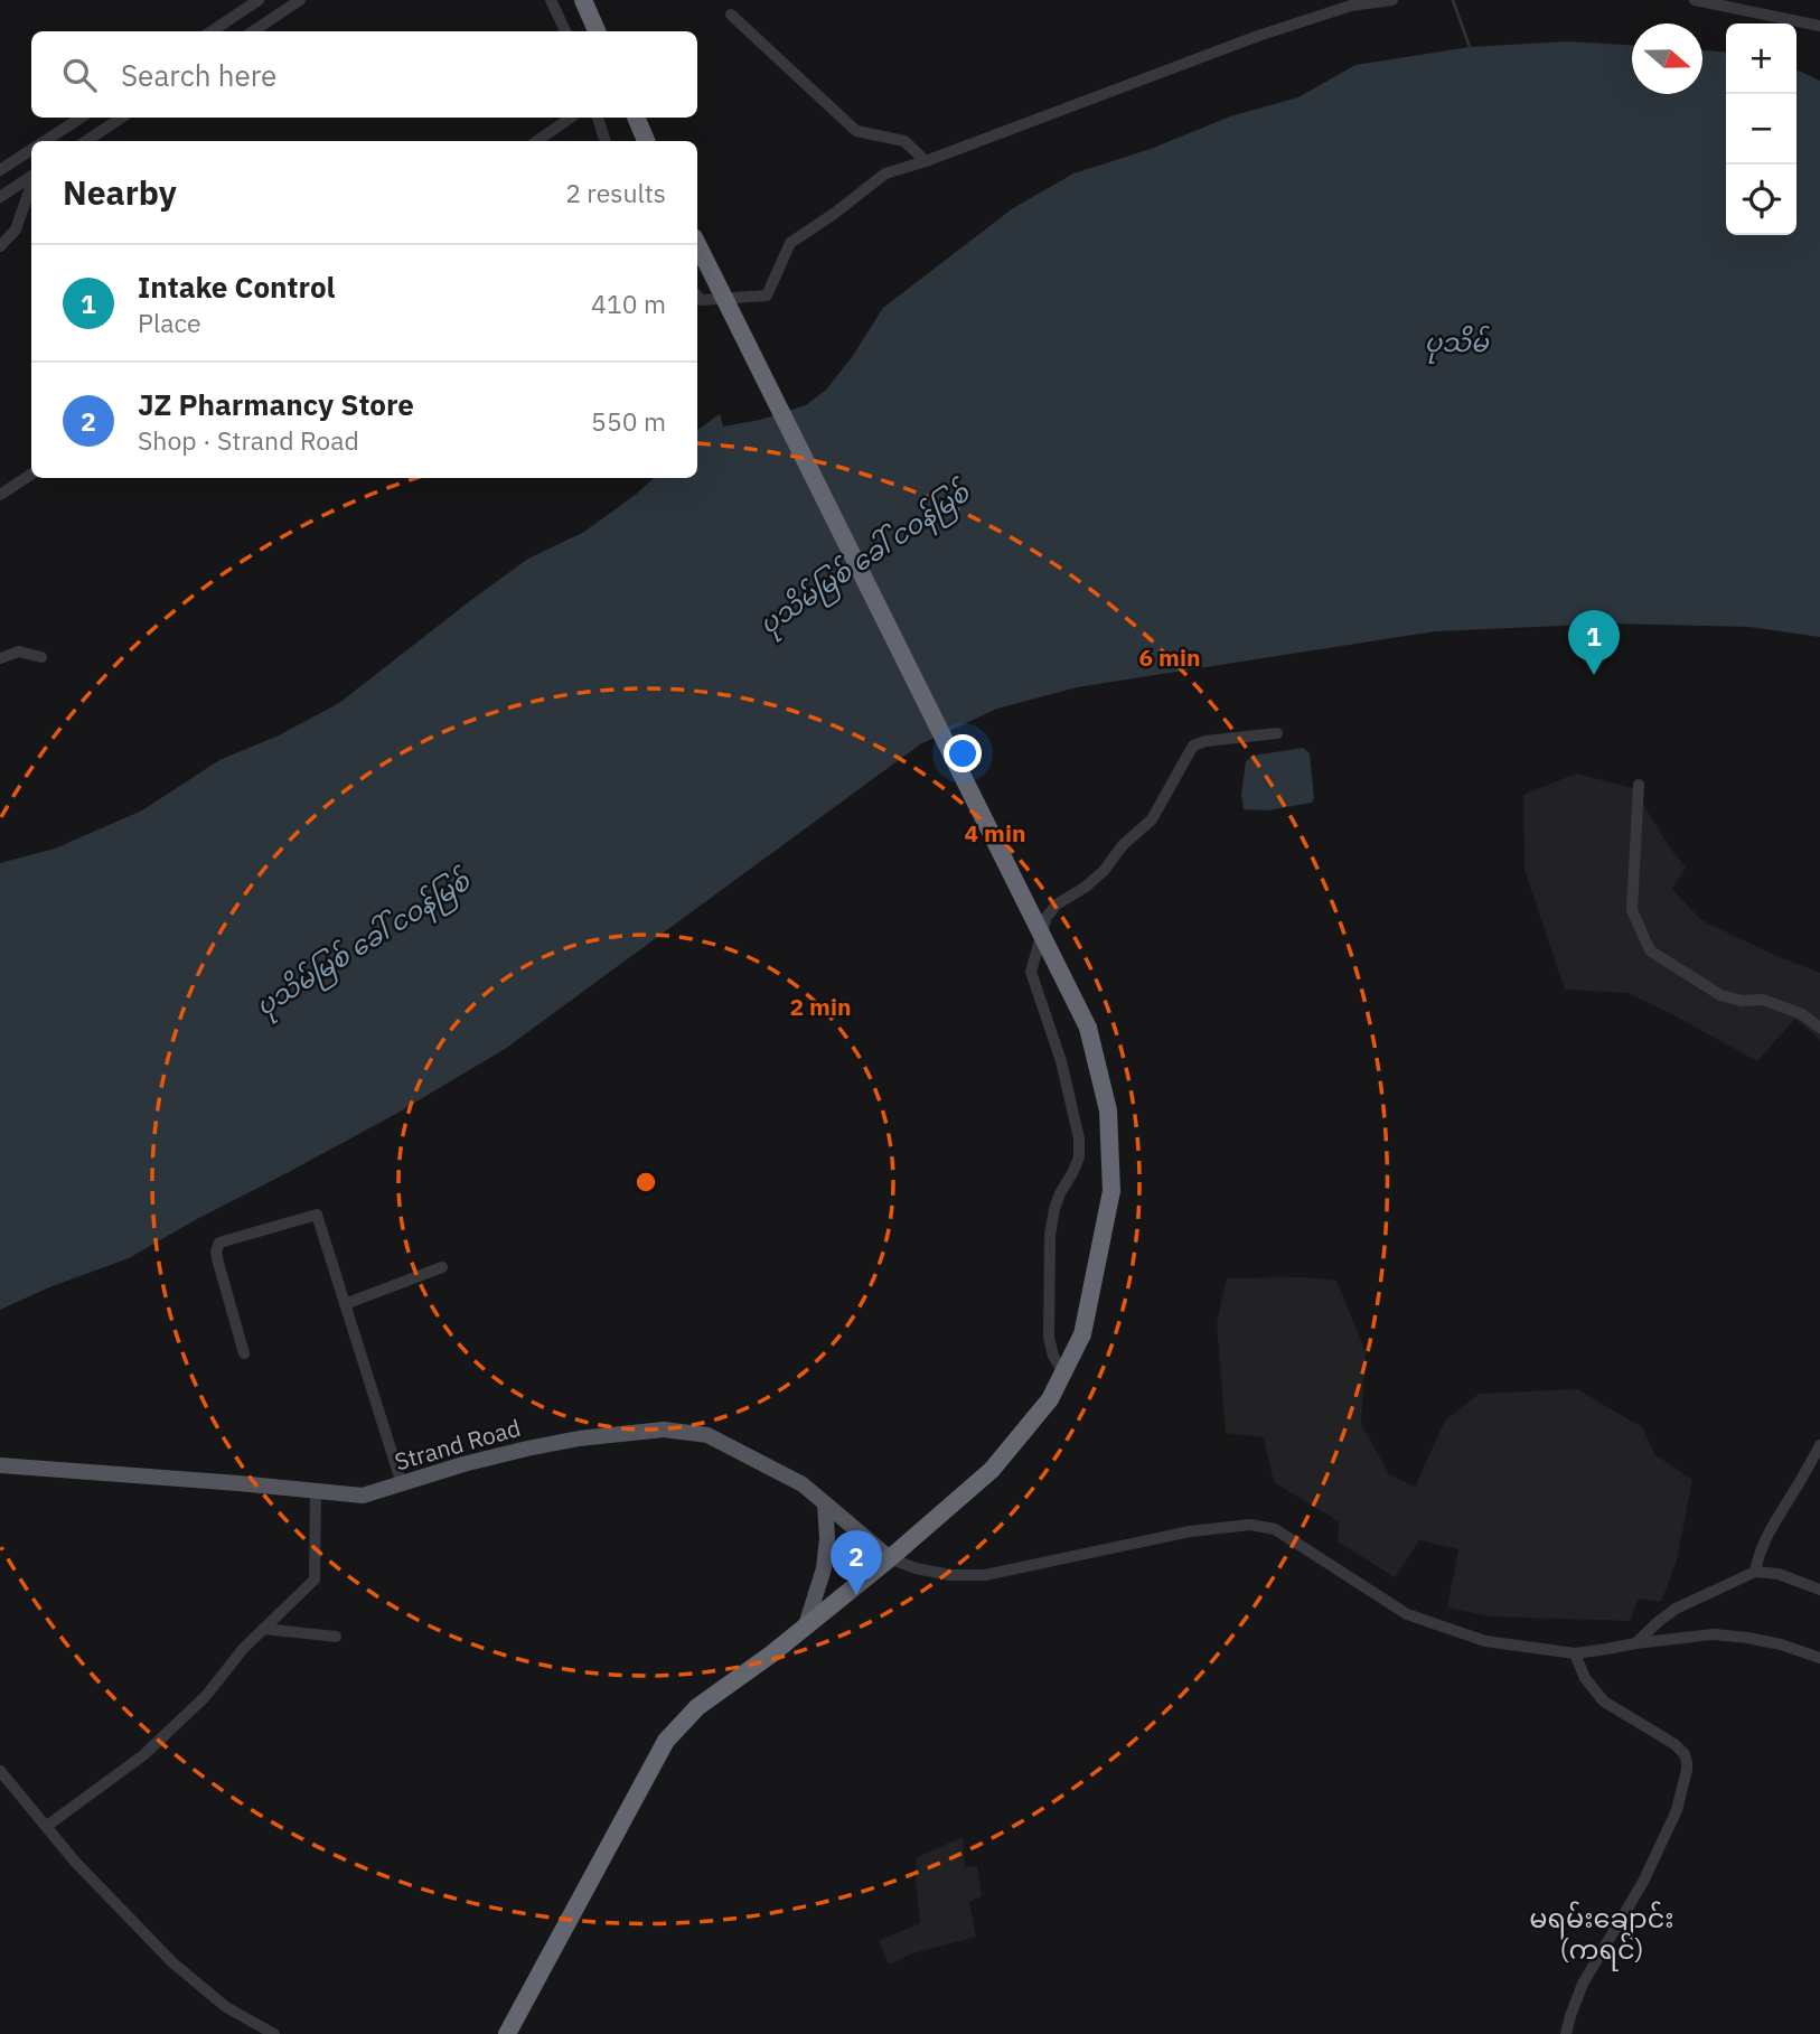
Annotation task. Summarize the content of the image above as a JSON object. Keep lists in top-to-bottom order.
{
  "streets": {
    "main road": ["Strand Road"]
  },
  "districts": ["မရမ်းချောင်း (ကရင်)"],
  "water": ["ပုသိမ်", "ပုသိမ်မြစ် ခေါ် ငဝန်မြစ်"],
  "north": "right",
  "page": {
    "map_buttons": ["+", "−"],
    "search": "Search here",
    "heading": ["Nearby", "2 results"],
    "list": [
      {
        "mark": "1",
        "name": "Intake Control",
        "note": "Place",
        "value": "410 m"
      },
      {
        "mark": "2",
        "name": "JZ Pharmancy Store",
        "note": "Shop · Strand Road",
        "value": "550 m"
      }
    ],
    "pins": ["1", "2"]
  },
  "rings": ["6 min", "4 min", "2 min"]
}
